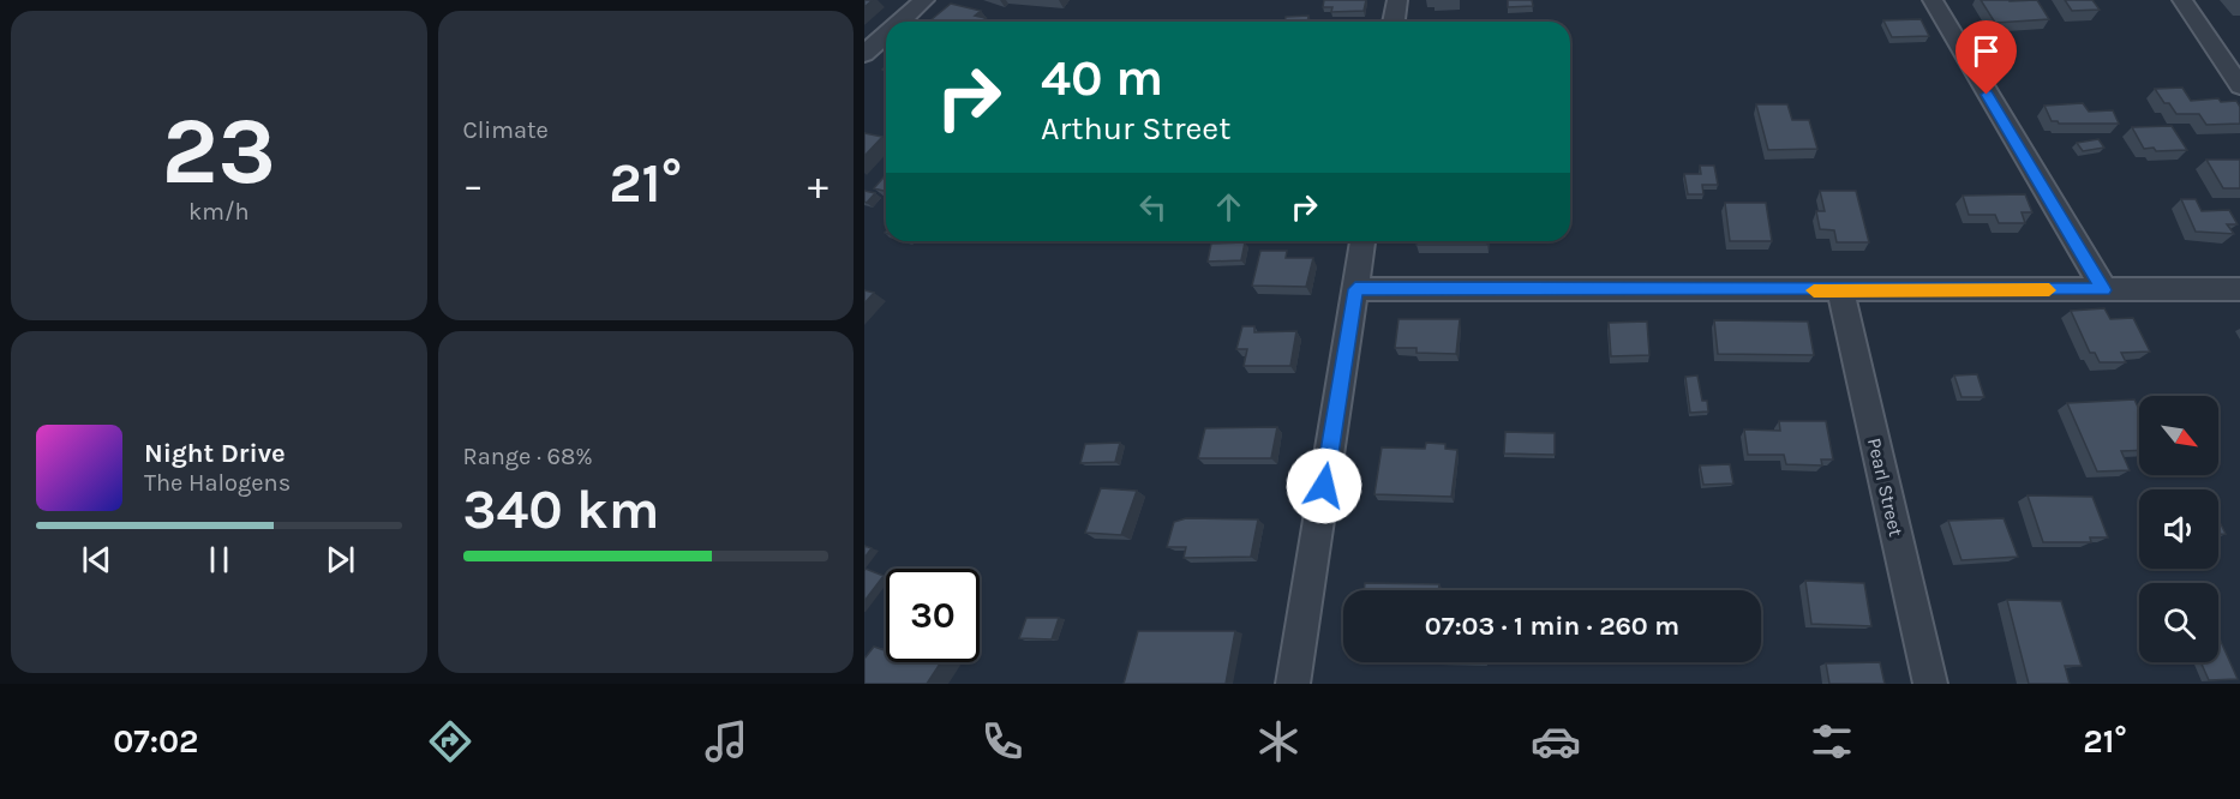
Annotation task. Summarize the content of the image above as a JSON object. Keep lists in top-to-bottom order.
{
  "streets": {
    "street": ["Pearl Street"]
  },
  "north": "bottom right",
  "page": {
    "tile": [
      ["23", "km/h"],
      "Climate",
      ["Range · 68%", "340 km"]
    ],
    "turn": ["40 m", "Arthur Street"],
    "heat": ["−", "21°", "+"],
    "song": ["Night Drive", "The Halogens"],
    "limit": "30",
    "trip": "07:03 · 1 min · 260 m",
    "tabs": ["07:02", "21°"]
  }
}
